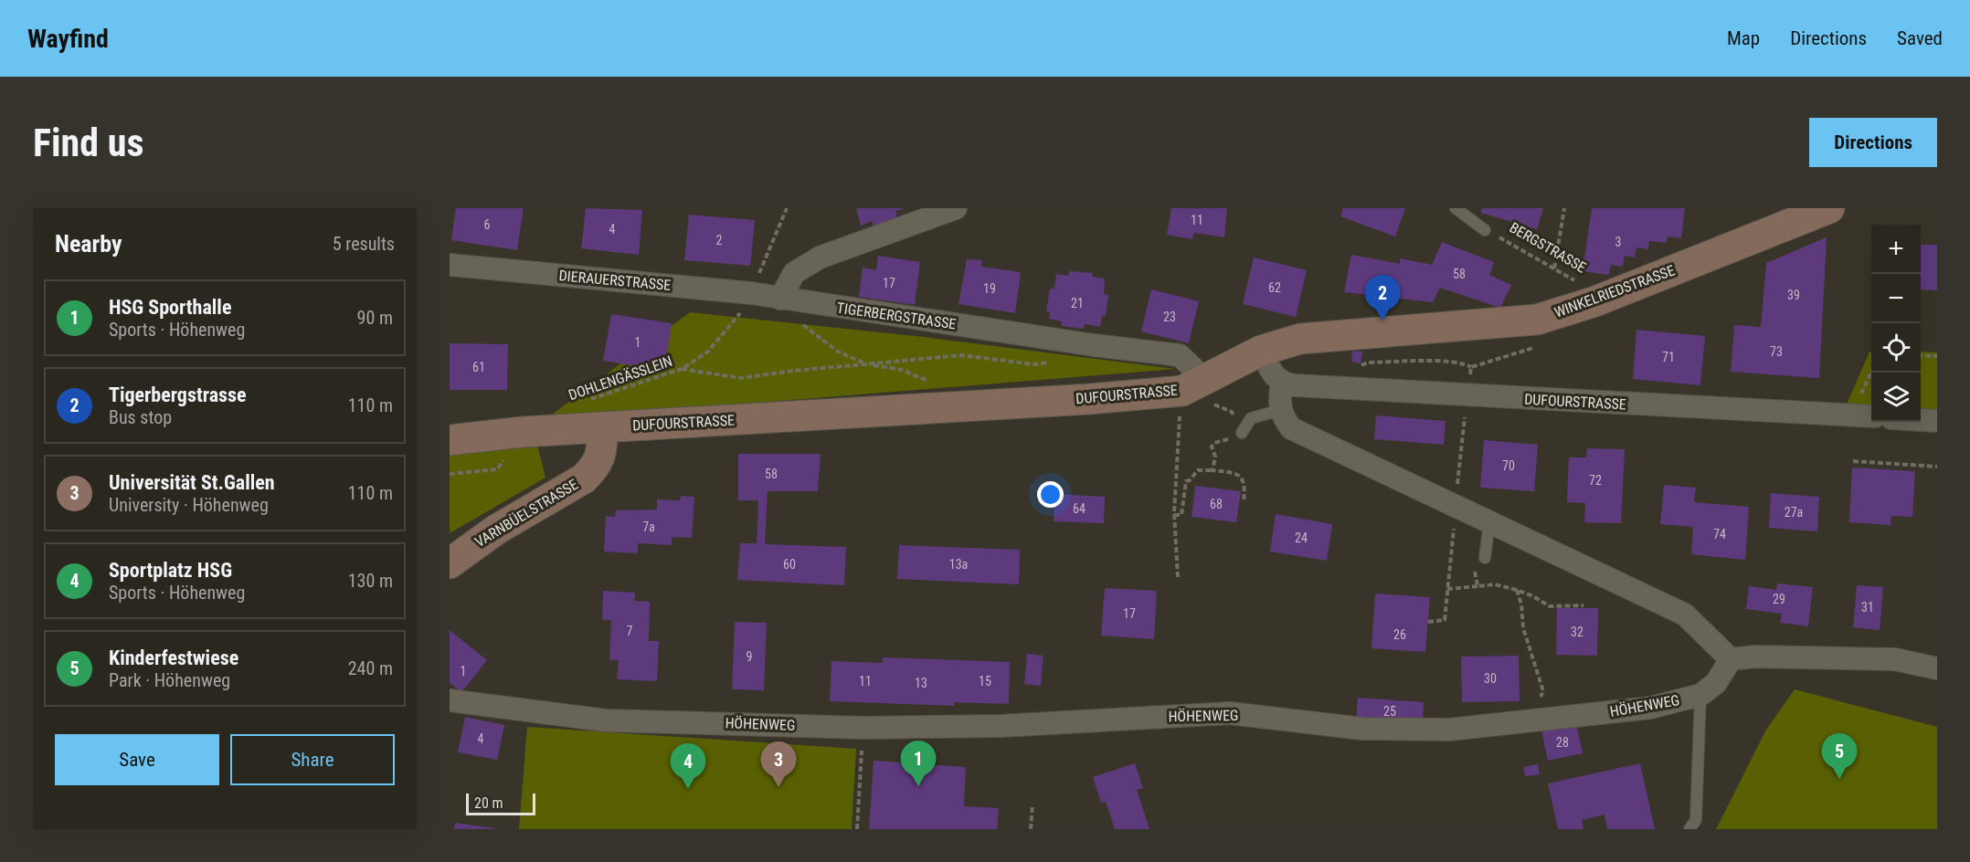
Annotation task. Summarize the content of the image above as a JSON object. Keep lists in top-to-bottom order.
{
  "streets": {
    "street": [
      "DIERAUERSTRASSE",
      "WINKELRIEDSTRASSE",
      "TIGERBERGSTRASSE",
      "DUFOURSTRASSE",
      "VARNBÜELSTRASSE",
      "HÖHENWEG"
    ],
    "lane": ["BERGSTRASSE"],
    "path": ["DOHLENGÄSSLEIN"]
  },
  "crossings": [
    ["DIERAUERSTRASSE", "TIGERBERGSTRASSE"],
    ["WINKELRIEDSTRASSE", "DUFOURSTRASSE"],
    ["TIGERBERGSTRASSE", "DUFOURSTRASSE"],
    ["DUFOURSTRASSE", "VARNBÜELSTRASSE"]
  ],
  "house_numbers": [
    "11",
    "6",
    "4",
    "2",
    "3",
    "58",
    "17",
    "62",
    "19",
    "39",
    "21",
    "23",
    "1",
    "73",
    "71",
    "61",
    "70",
    "58",
    "72",
    "68",
    "64",
    "27a",
    "7a",
    "74",
    "24",
    "60",
    "13a",
    "29",
    "31",
    "17",
    "7",
    "32",
    "26",
    "9",
    "1",
    "30",
    "11",
    "15",
    "13",
    "25",
    "4",
    "28"
  ],
  "scale_bar": "20 m",
  "page": {
    "header": "Wayfind",
    "nav": ["Map", "Directions", "Saved"],
    "buttons": [
      "Directions",
      ["Save", "Share"]
    ],
    "title": "Find us",
    "heading": ["Nearby", "5 results"],
    "map_buttons": ["+", "−"],
    "pins": [
      "2",
      "5",
      "1",
      "3",
      "4"
    ],
    "list": [
      {
        "mark": "1",
        "name": "HSG Sporthalle",
        "note": "Sports · Höhenweg",
        "value": "90 m"
      },
      {
        "mark": "2",
        "name": "Tigerbergstrasse",
        "note": "Bus stop",
        "value": "110 m"
      },
      {
        "mark": "3",
        "name": "Universität St.Gallen",
        "note": "University · Höhenweg",
        "value": "110 m"
      },
      {
        "mark": "4",
        "name": "Sportplatz HSG",
        "note": "Sports · Höhenweg",
        "value": "130 m"
      },
      {
        "mark": "5",
        "name": "Kinderfestwiese",
        "note": "Park · Höhenweg",
        "value": "240 m"
      }
    ],
    "scale": "20 m"
  }
}
